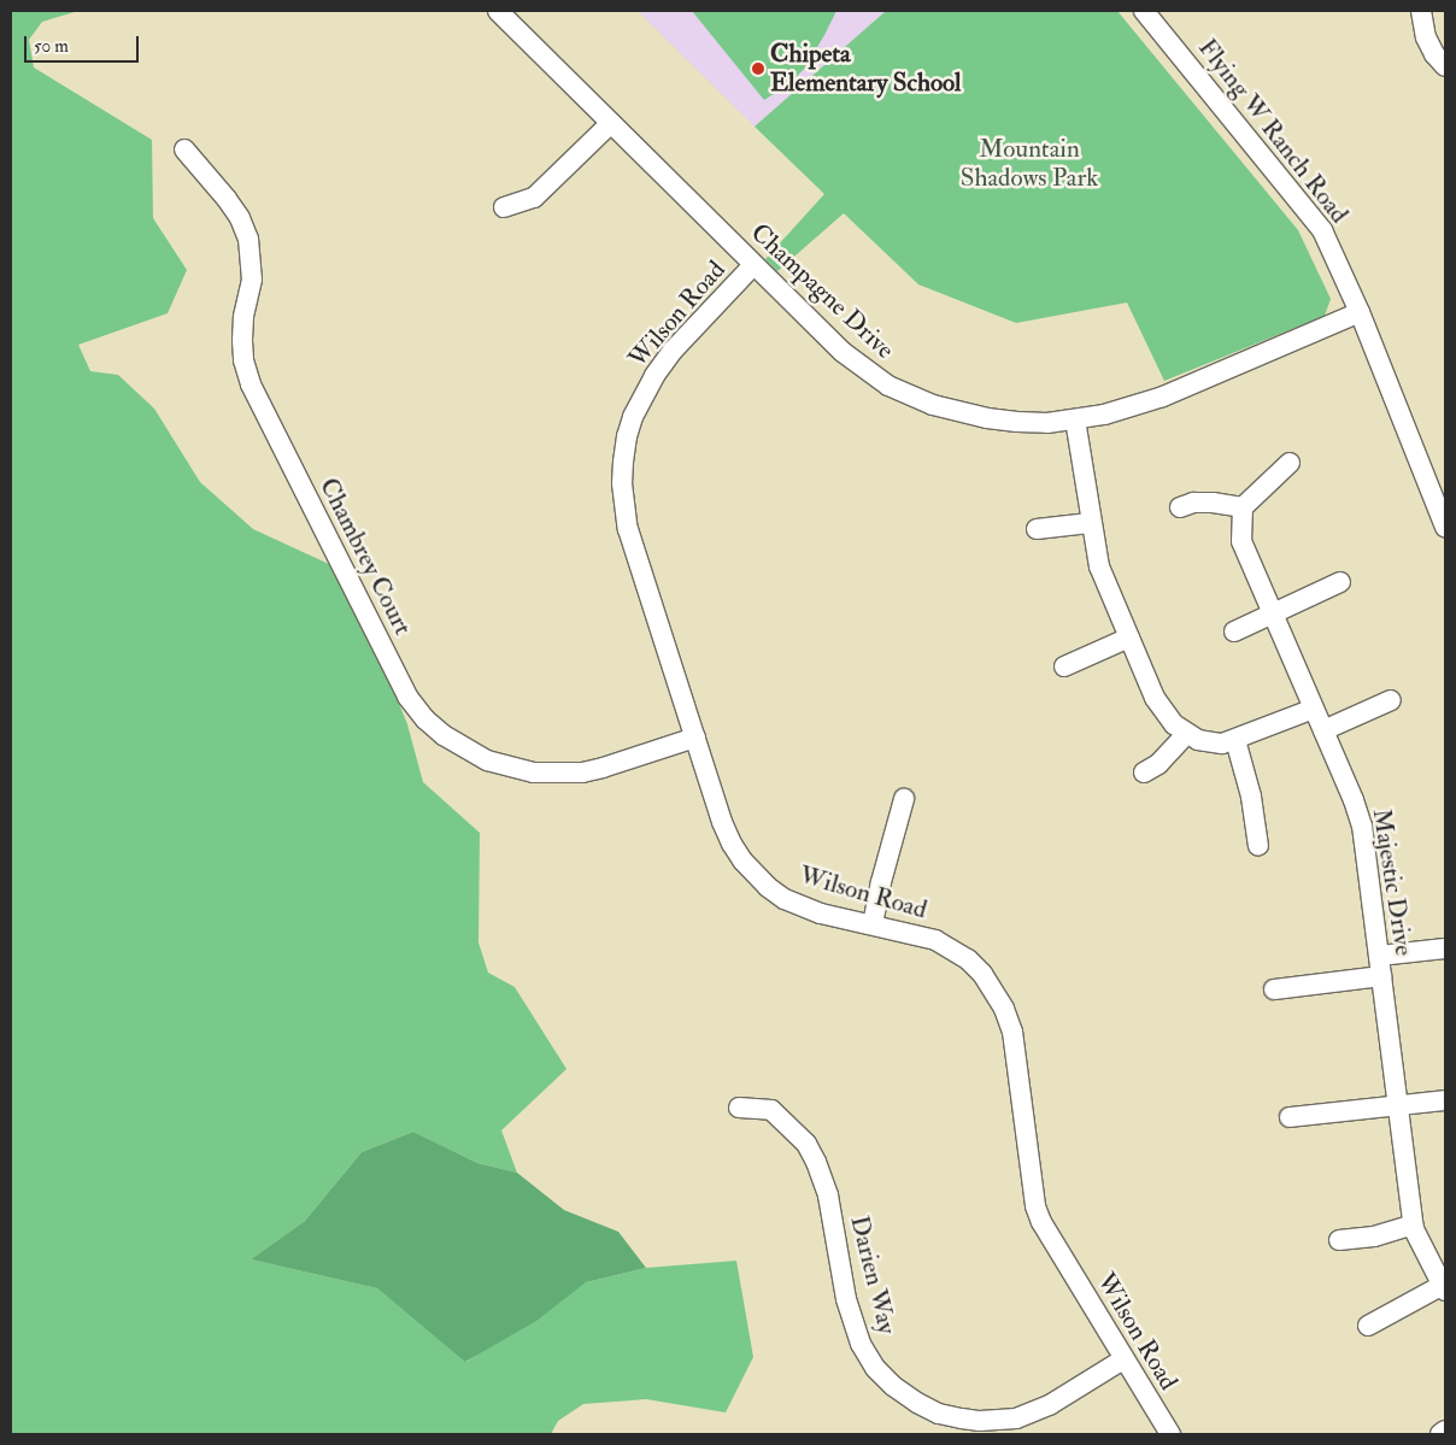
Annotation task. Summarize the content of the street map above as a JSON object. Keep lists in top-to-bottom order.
{
  "streets": {
    "street": [
      "Flying W Ranch Road",
      "Champagne Drive",
      "Wilson Road",
      "Chambrey Court",
      "Majestic Drive",
      "Darien Way"
    ]
  },
  "crossings": [
    ["Flying W Ranch Road", "Champagne Drive"],
    ["Champagne Drive", "Wilson Road"],
    ["Wilson Road", "Chambrey Court"],
    ["Wilson Road", "Darien Way"]
  ],
  "parks": ["Mountain Shadows Park"],
  "places": ["Chipeta Elementary School"],
  "scale_bar": "50 m"
}
